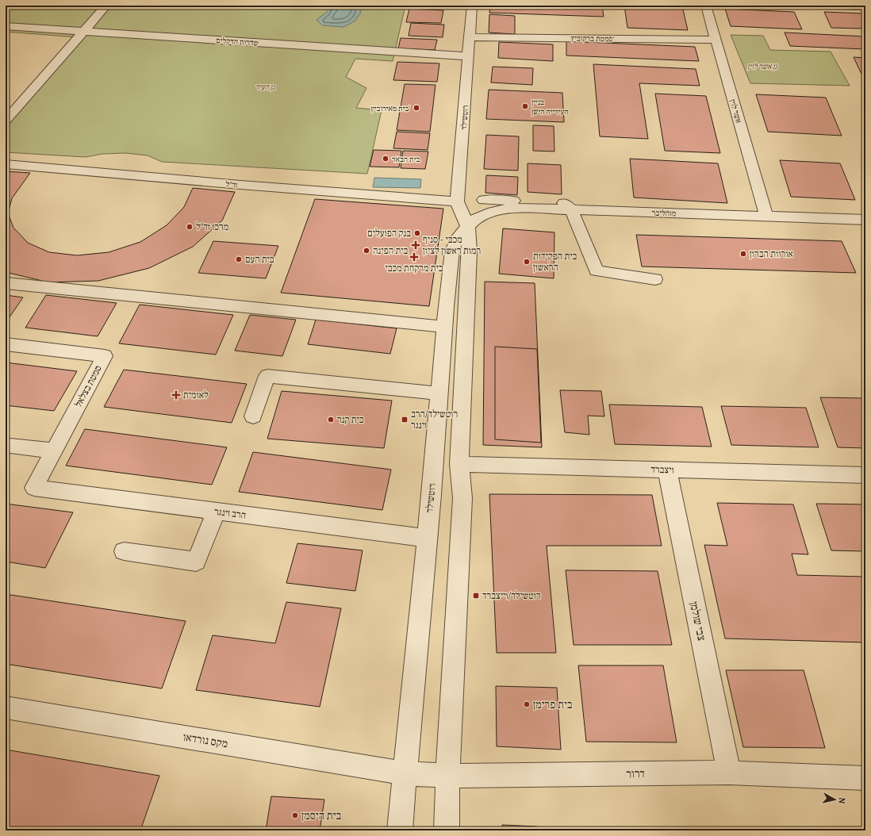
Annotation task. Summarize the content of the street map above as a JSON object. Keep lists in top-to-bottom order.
{
  "streets": {
    "street": [
      "סמטת ברקוביץ'",
      "שדרות הדקלים",
      "אשר לוין",
      "רוטשילד",
      "זד\"ל",
      "מוהליבר",
      "סמטת בצלאל",
      "ויצברד",
      "הרב זינגר",
      "צבי שולמן",
      "מקס נורדאו",
      "דרור"
    ]
  },
  "crossings": [
    ["סמטת ברקוביץ'", "אשר לוין"],
    ["סמטת ברקוביץ'", "רוטשילד"],
    ["שדרות הדקלים", "רוטשילד"],
    ["אשר לוין", "מוהליבר"],
    ["רוטשילד", "זד\"ל"],
    ["רוטשילד", "מוהליבר"],
    ["רוטשילד", "ויצברד"],
    ["רוטשילד", "הרב זינגר"],
    ["רוטשילד", "מקס נורדאו"],
    ["רוטשילד", "דרור"],
    ["סמטת בצלאל", "הרב זינגר"],
    ["ויצברד", "צבי שולמן"],
    ["צבי שולמן", "דרור"],
    ["מקס נורדאו", "דרור"]
  ],
  "parks": ["גן אשר לוין", "גן העיר"],
  "places": {
    "other": [
      "בניין העירייה הישן",
      "בית מאירוביץ'",
      "בית הבאר",
      "מרכז זד\"ל",
      "בנק הפועלים",
      "בית הפינה",
      "אורוות הברון",
      "בית העם",
      "בית הפקידות הראשון",
      "בית קנר",
      "בית פרימן",
      "בית היסמן"
    ],
    "health": ["מכבי - סניף רמות ראשון לציון", "בית מרקחת מכבי", "לאומית"],
    "transit": ["רוטשילד/הרב זינגר", "רוטשילד/וייצברד"]
  },
  "north": "right"
}
